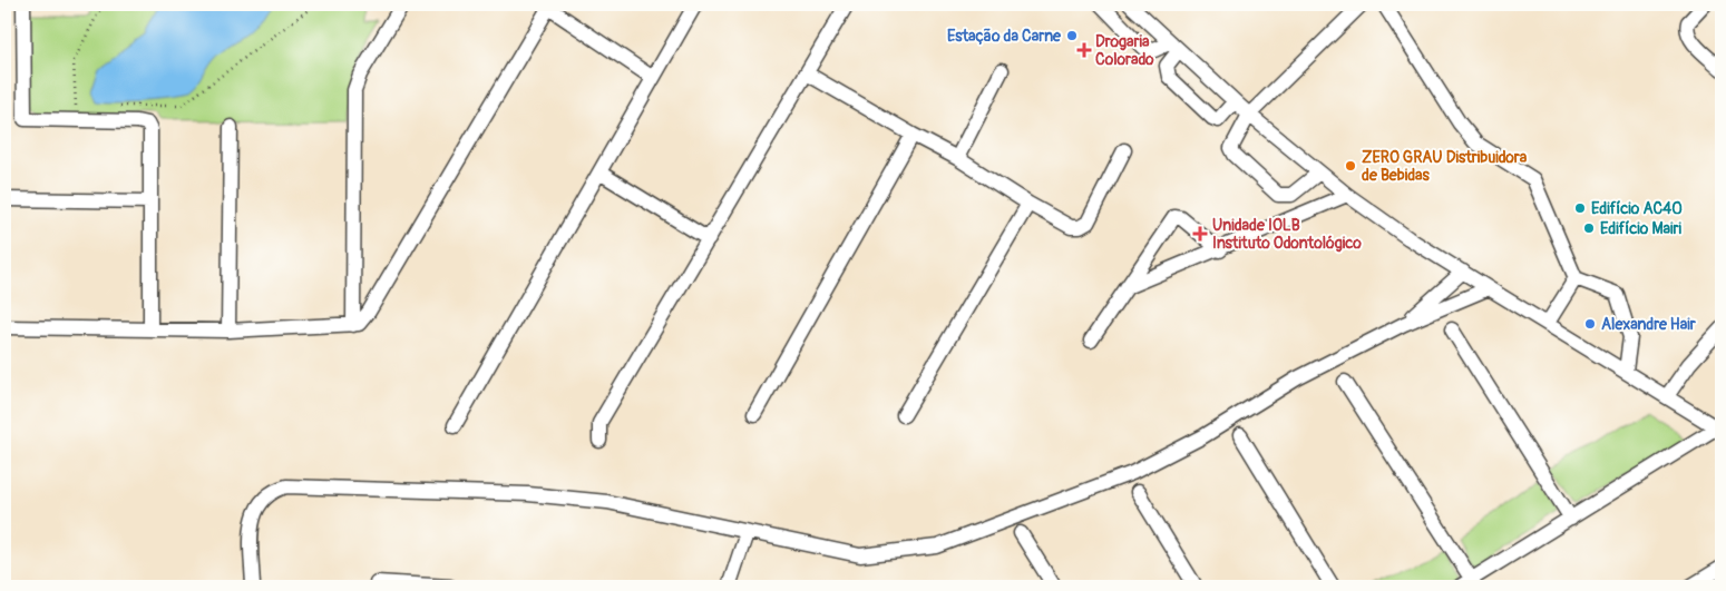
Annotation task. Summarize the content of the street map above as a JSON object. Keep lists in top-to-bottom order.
{
  "places": {
    "other": [
      "Estação da Carne",
      "ZERO GRAU Distribuidora de Bebidas",
      "Edifício AC40",
      "Edifício Mairi",
      "Alexandre Hair"
    ],
    "health": ["Drogaria Colorado", "Unidade IOLB Instituto Odontológico"]
  }
}
